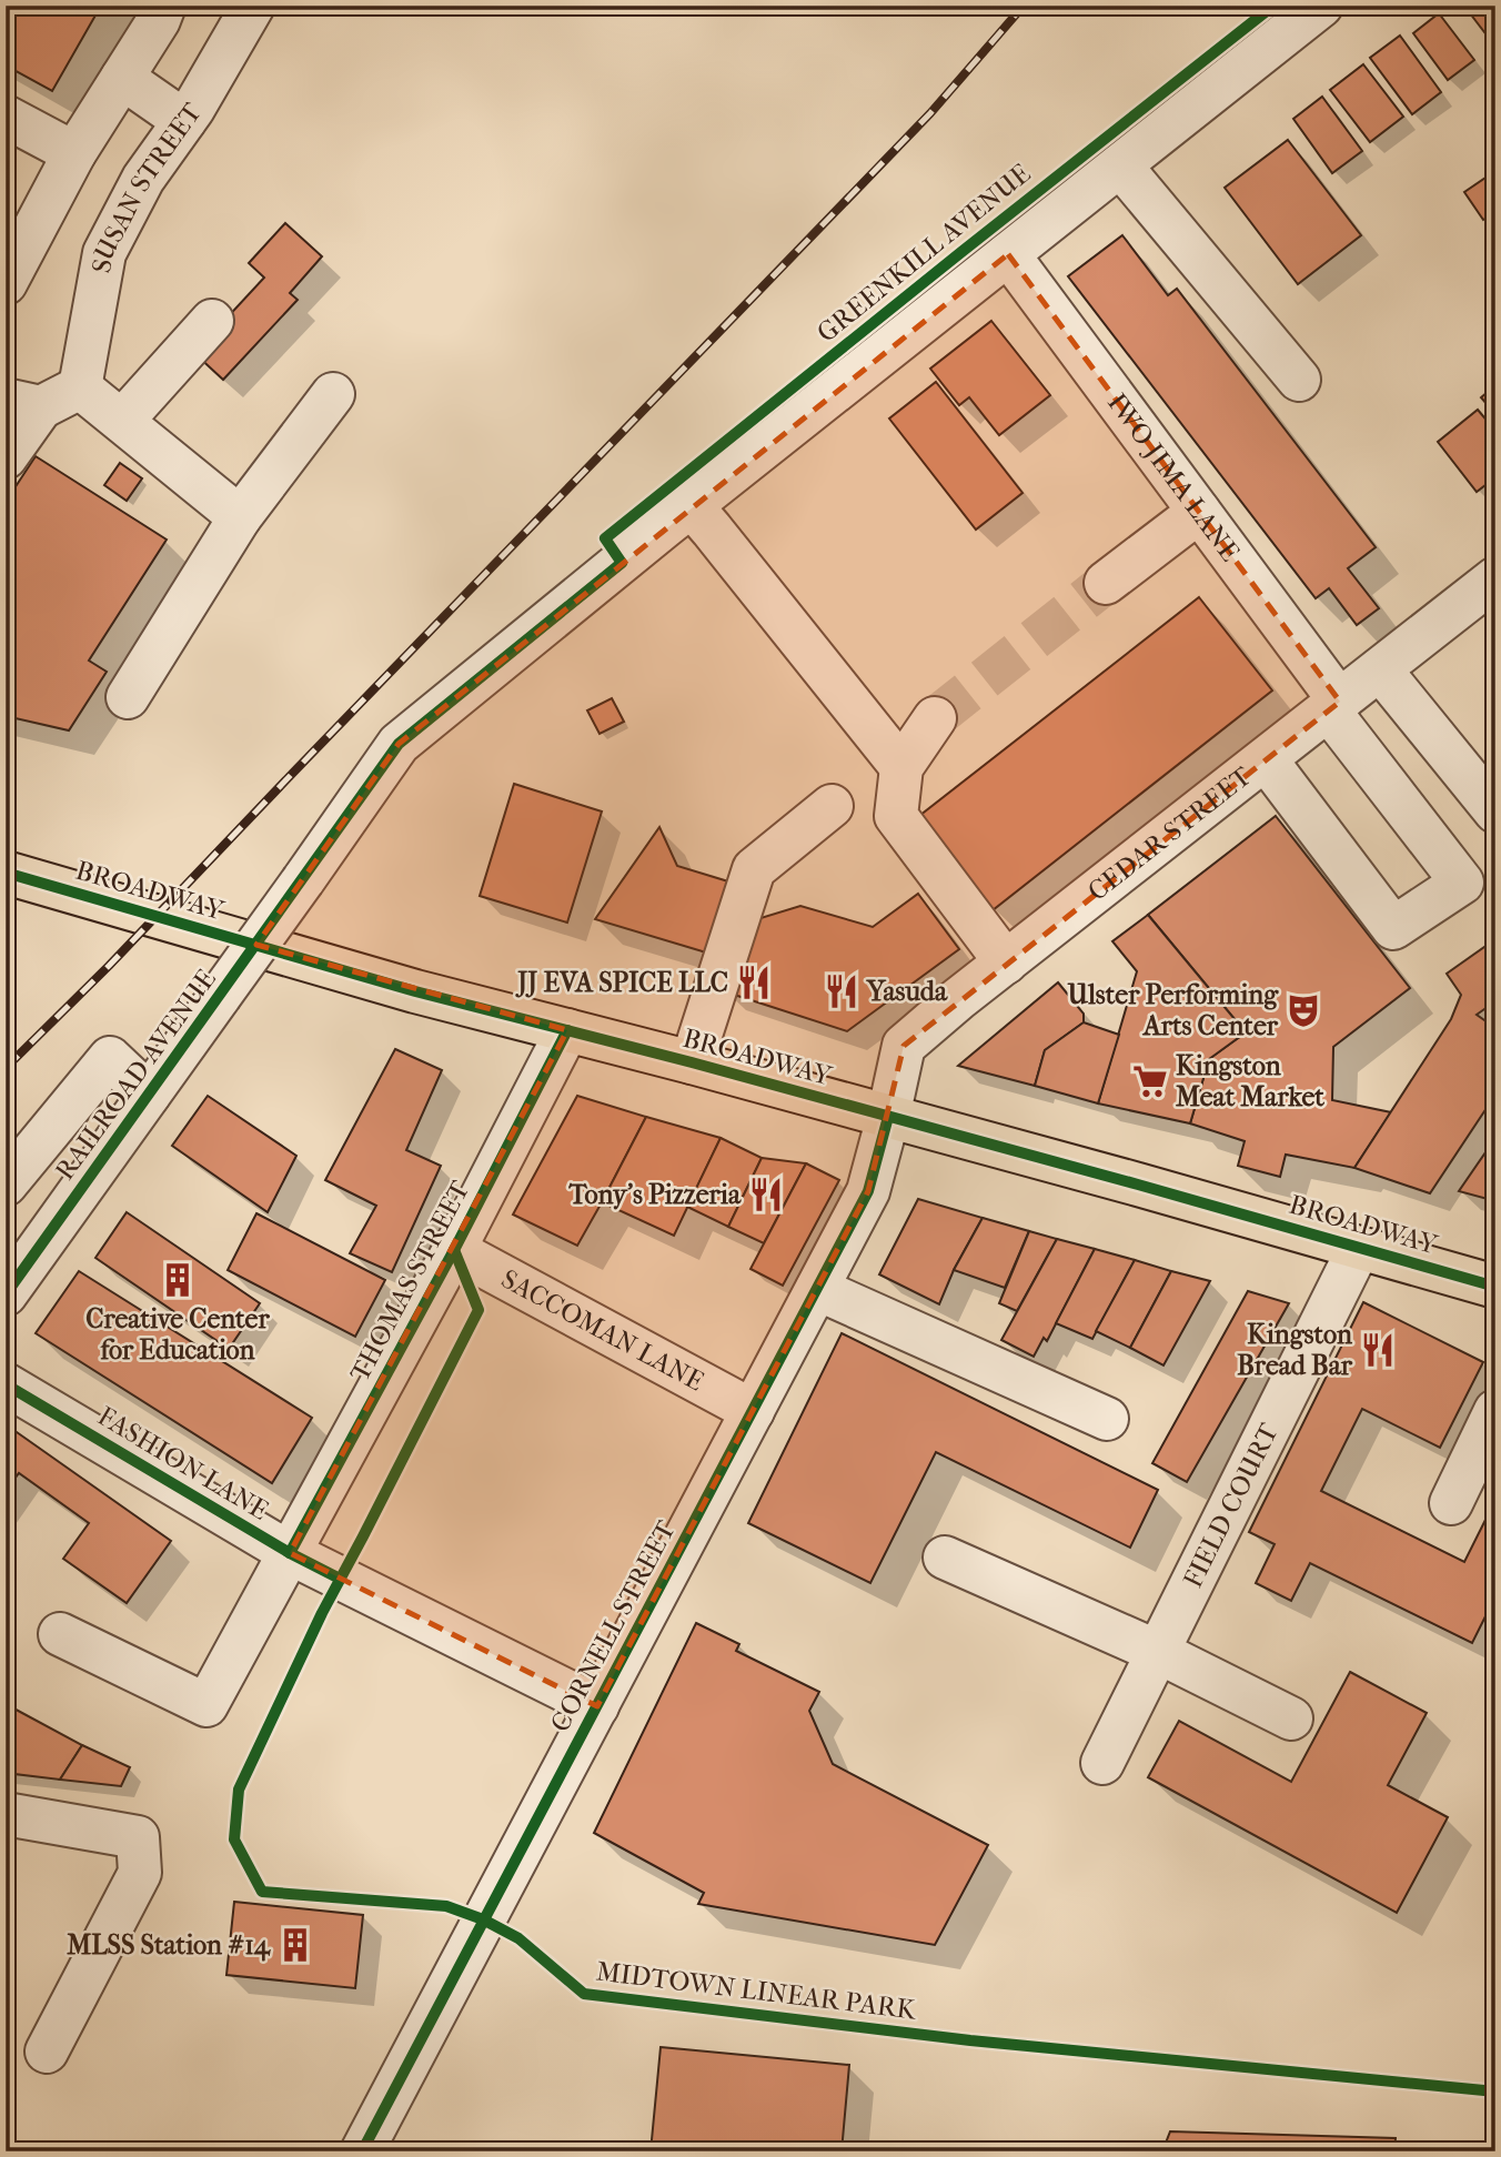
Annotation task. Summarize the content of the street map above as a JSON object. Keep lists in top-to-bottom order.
{
  "streets": {
    "highway": ["BROADWAY"],
    "street": [
      "SUSAN STREET",
      "GREENKILL AVENUE",
      "IWO JIMA LANE",
      "CEDAR STREET",
      "RAILROAD AVENUE",
      "THOMAS STREET",
      "SACCOMAN LANE",
      "FASHION LANE",
      "FIELD COURT",
      "CORNELL STREET"
    ],
    "cycle path": ["MIDTOWN LINEAR PARK"]
  },
  "crossings": [
    ["GREENKILL AVENUE", "IWO JIMA LANE"],
    ["GREENKILL AVENUE", "RAILROAD AVENUE"],
    ["IWO JIMA LANE", "CEDAR STREET"],
    ["CEDAR STREET", "BROADWAY"],
    ["CEDAR STREET", "CORNELL STREET"],
    ["BROADWAY", "THOMAS STREET"],
    ["BROADWAY", "FIELD COURT"],
    ["BROADWAY", "CORNELL STREET"],
    ["THOMAS STREET", "SACCOMAN LANE"],
    ["THOMAS STREET", "FASHION LANE"],
    ["SACCOMAN LANE", "CORNELL STREET"],
    ["FASHION LANE", "CORNELL STREET"]
  ],
  "places": {
    "restaurant": [
      "JJ EVA SPICE LLC",
      "Yasuda",
      "Tony's Pizzeria",
      "Kingston Bread Bar"
    ],
    "theatre": ["Ulster Performing Arts Center"],
    "supermarket": ["Kingston Meat Market"],
    "building": ["Creative Center for Education", "MLSS Station #14"]
  }
}
